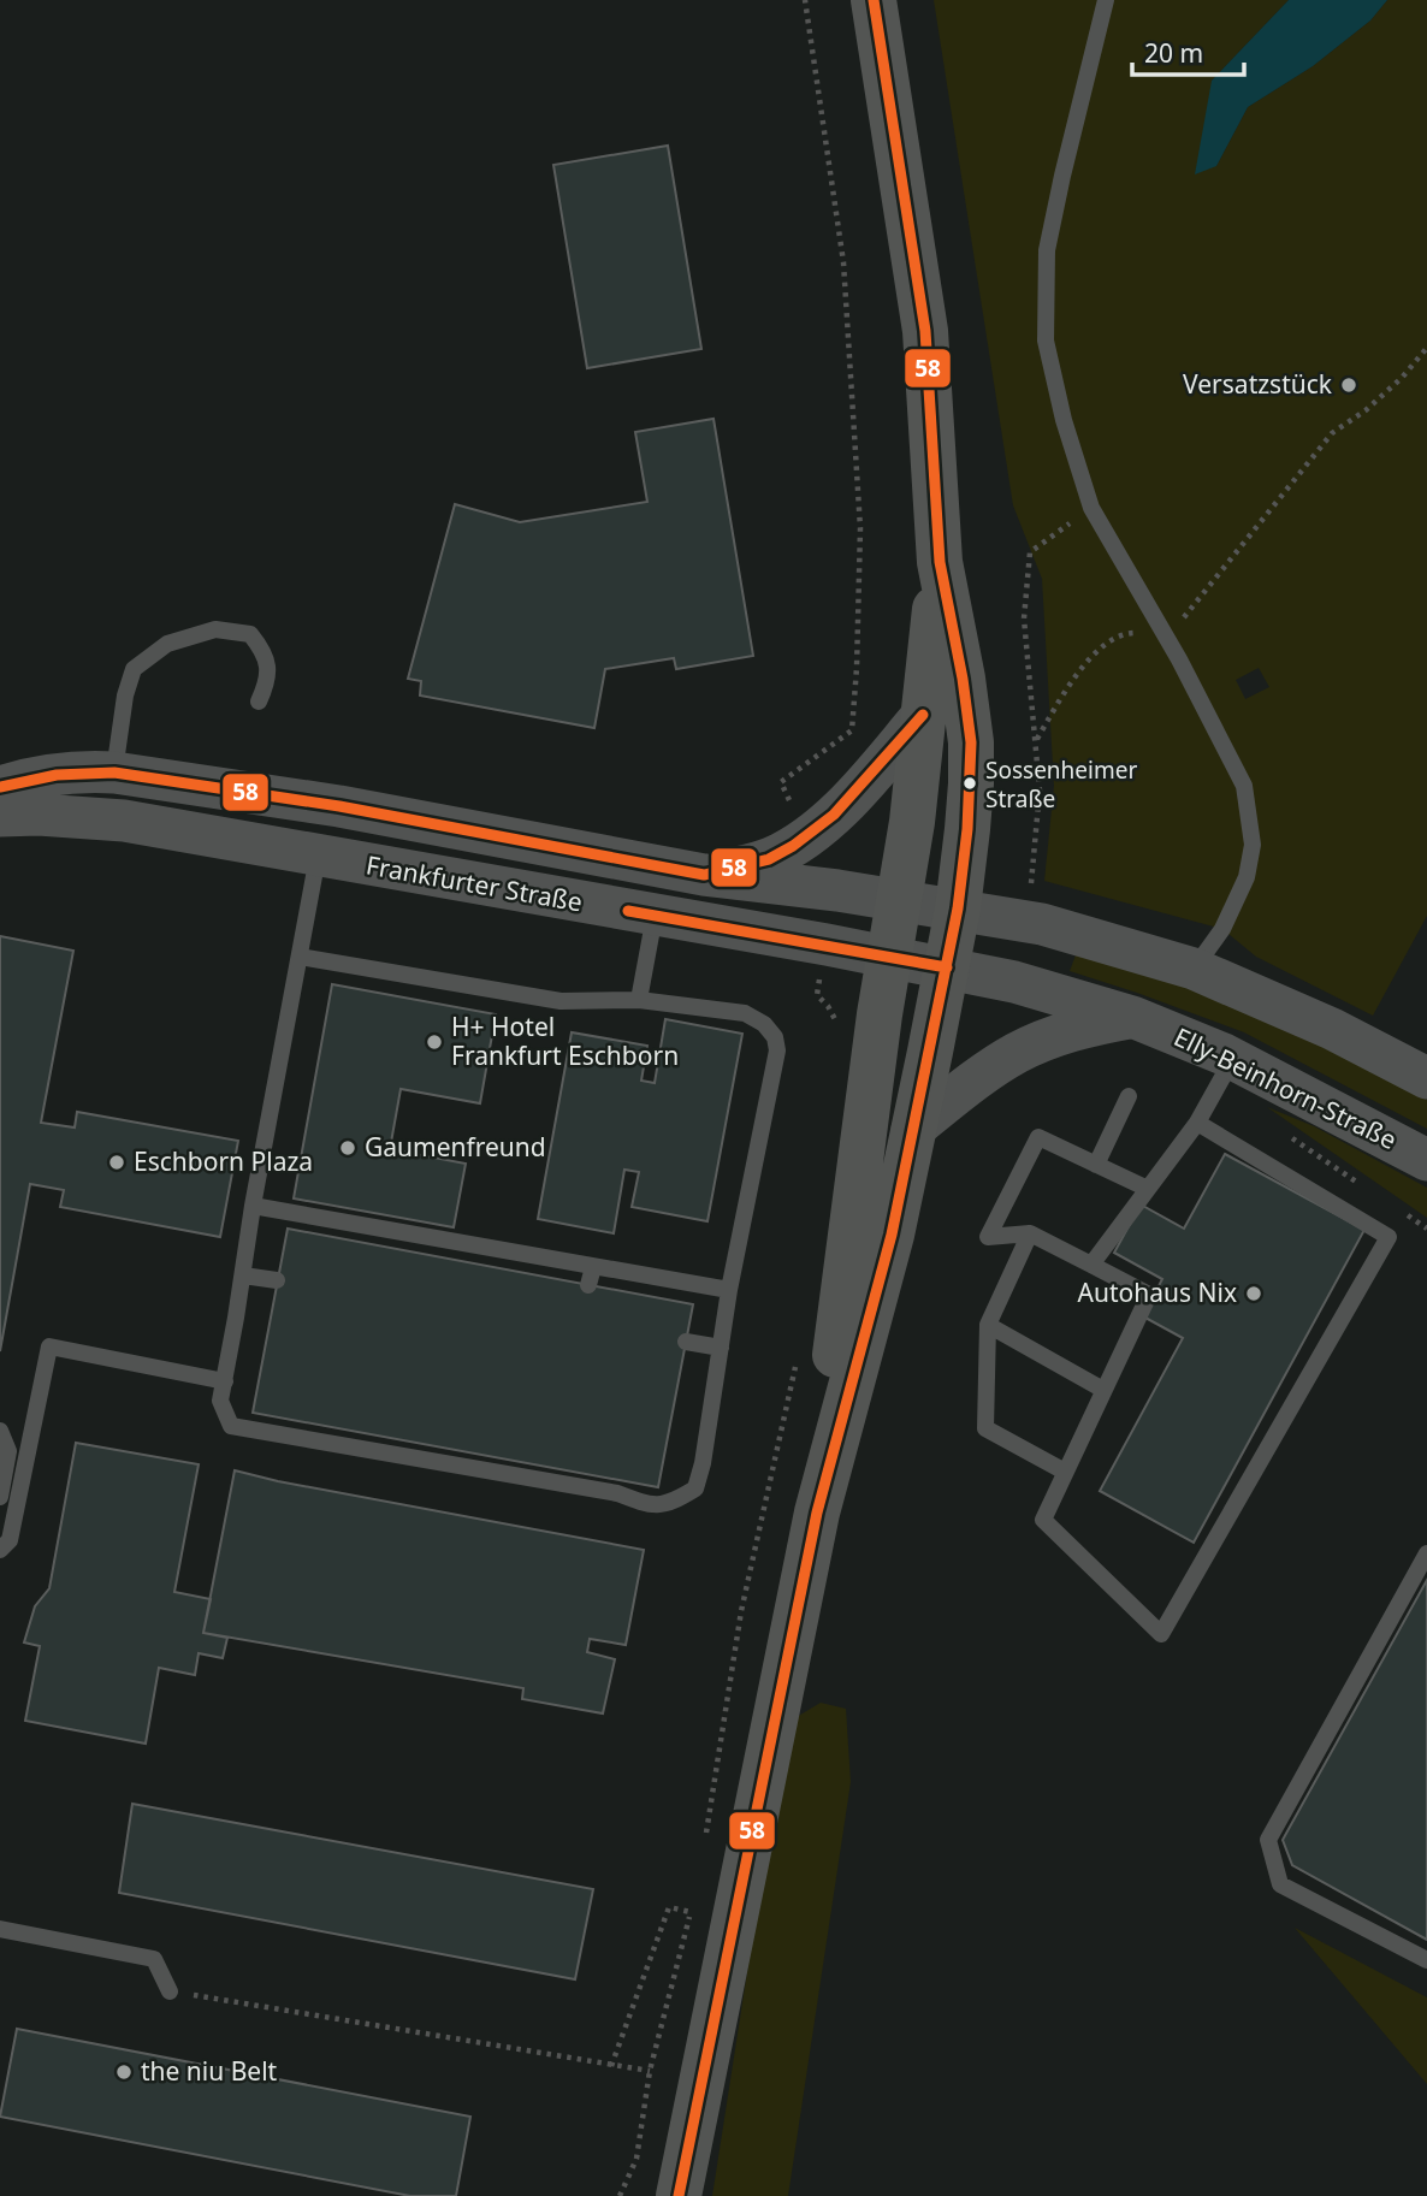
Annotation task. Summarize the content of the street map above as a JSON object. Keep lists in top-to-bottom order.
{
  "streets": {
    "street": ["Frankfurter Straße", "Elly-Beinhorn-Straße"]
  },
  "crossings": [
    ["Frankfurter Straße", "Elly-Beinhorn-Straße"]
  ],
  "places": [
    "Versatzstück",
    "Sossenheimer Straße",
    "H+ Hotel Frankfurt Eschborn",
    "Gaumenfreund",
    "Eschborn Plaza",
    "Autohaus Nix",
    "the niu Belt"
  ],
  "lines": ["transit line 58"],
  "scale_bar": "20 m"
}
